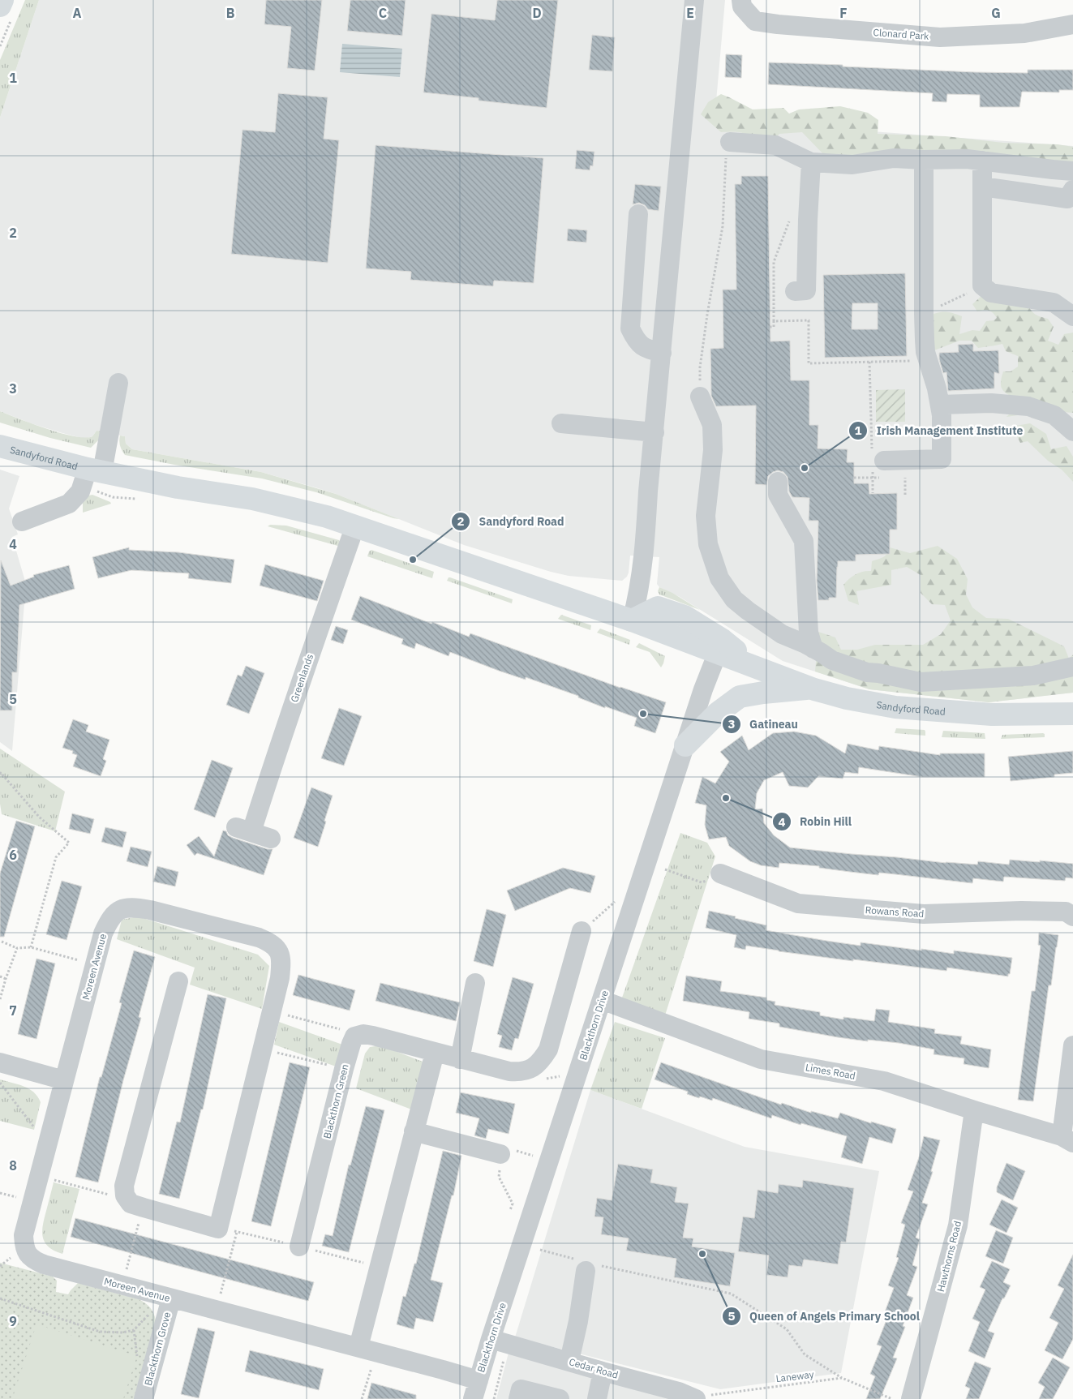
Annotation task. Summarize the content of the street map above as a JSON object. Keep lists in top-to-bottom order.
{
  "streets": {
    "main road": ["Sandyford Road"],
    "street": [
      "Clonard Park",
      "Greenlands",
      "Rowans Road",
      "Moreen Avenue",
      "Blackthorn Drive",
      "Limes Road",
      "Blackthorn Green",
      "Hawthorns Road",
      "Blackthorn Grove",
      "Cedar Road"
    ],
    "path": ["Laneway"]
  },
  "crossings": [
    ["Sandyford Road", "Greenlands"],
    ["Sandyford Road", "Blackthorn Drive"],
    ["Moreen Avenue", "Blackthorn Drive"],
    ["Moreen Avenue", "Blackthorn Grove"],
    ["Blackthorn Drive", "Limes Road"],
    ["Blackthorn Drive", "Cedar Road"],
    ["Limes Road", "Hawthorns Road"],
    ["Cedar Road", "Laneway"]
  ],
  "places": [
    "Irish Management Institute",
    "Sandyford Road",
    "Gatineau",
    "Robin Hill",
    "Queen of Angels Primary School"
  ],
  "grid": {
    "columns": [
      "A",
      "B",
      "C",
      "D",
      "E",
      "F",
      "G"
    ],
    "rows": [
      "1",
      "2",
      "3",
      "4",
      "5",
      "6",
      "7",
      "8",
      "9"
    ]
  }
}
